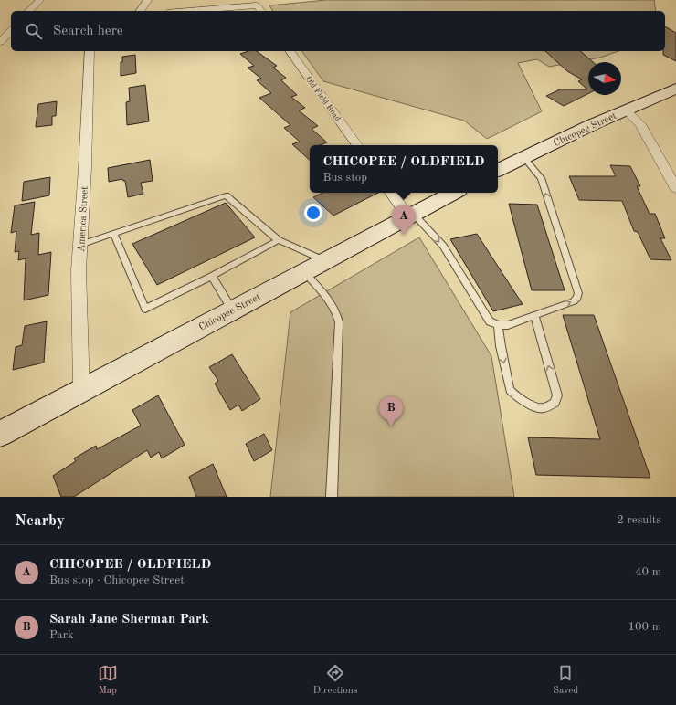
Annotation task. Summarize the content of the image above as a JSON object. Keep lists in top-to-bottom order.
{
  "streets": {
    "main road": ["Chicopee Street"],
    "street": ["Old Field Road", "America Street"]
  },
  "crossings": [
    ["Chicopee Street", "America Street"]
  ],
  "north": "right",
  "page": {
    "search": "Search here",
    "popup": ["CHICOPEE / OLDFIELD", "Bus stop"],
    "pins": ["A", "B"],
    "heading": ["Nearby", "2 results"],
    "list": [
      {
        "mark": "A",
        "name": "CHICOPEE / OLDFIELD",
        "note": "Bus stop · Chicopee Street",
        "value": "40 m"
      },
      {
        "mark": "B",
        "name": "Sarah Jane Sherman Park",
        "note": "Park",
        "value": "100 m"
      }
    ],
    "nav": ["Map", "Directions", "Saved"]
  }
}
